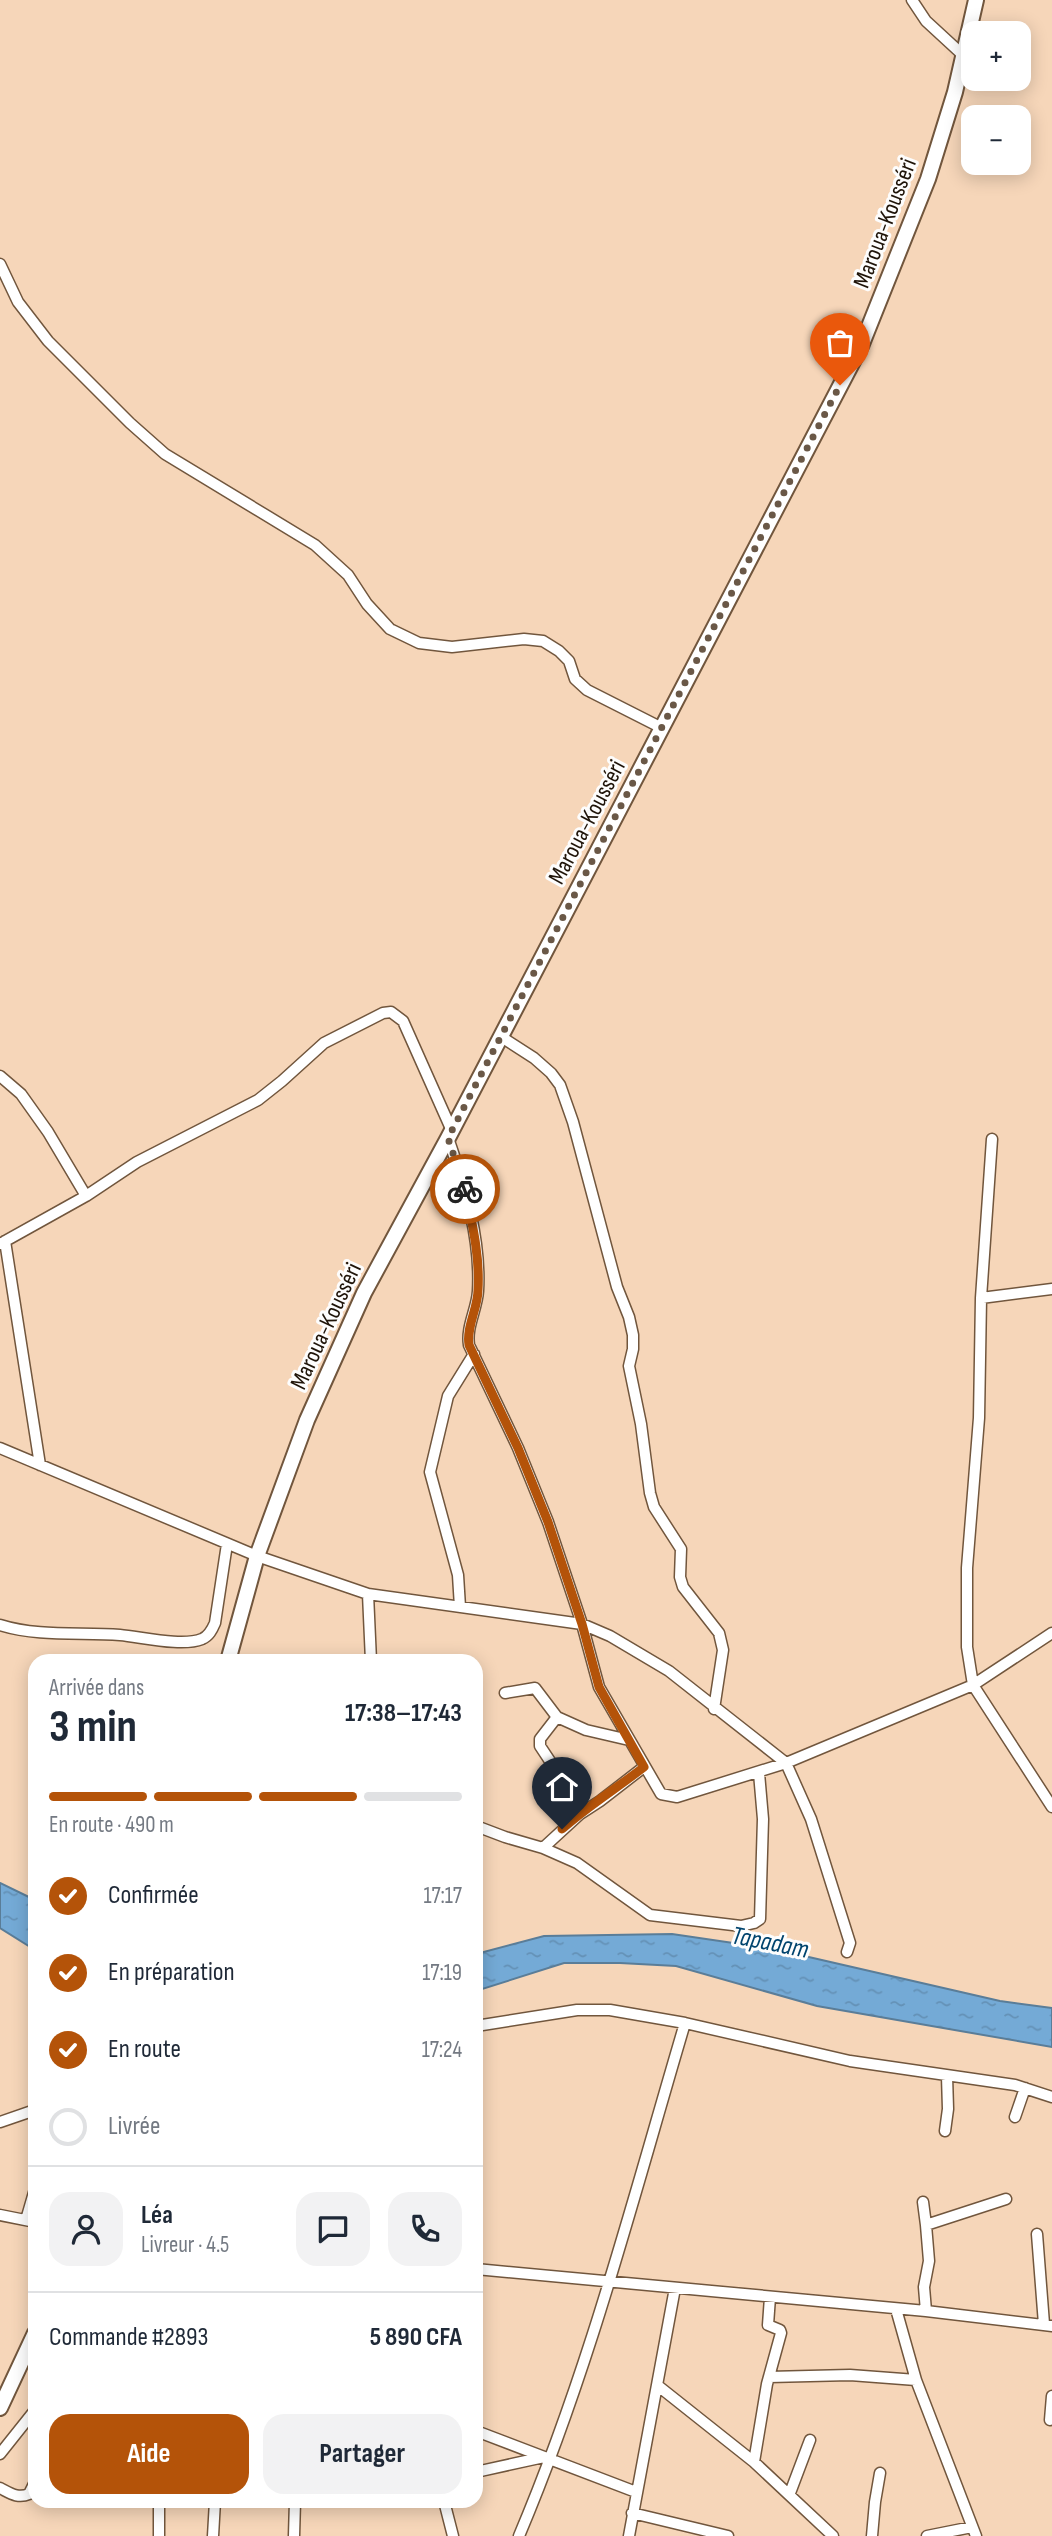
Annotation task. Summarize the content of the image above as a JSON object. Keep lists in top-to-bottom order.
{
  "streets": {
    "highway": ["Maroua-Kousséri"]
  },
  "water": ["Tapadam"],
  "page": {
    "map_buttons": ["+", "−"],
    "heading": ["3 min", "Arrivée dans", "17:38–17:43"],
    "panel": [
      "Léa",
      "Livreur · 4.5",
      "Commande #2893",
      "5 890 CFA"
    ],
    "bar": "En route · 490 m",
    "list": [
      ["Confirmée", "17:17"],
      ["En préparation", "17:19"],
      ["En route", "17:24"],
      "Livrée"
    ],
    "buttons": ["Aide", "Partager"]
  }
}
